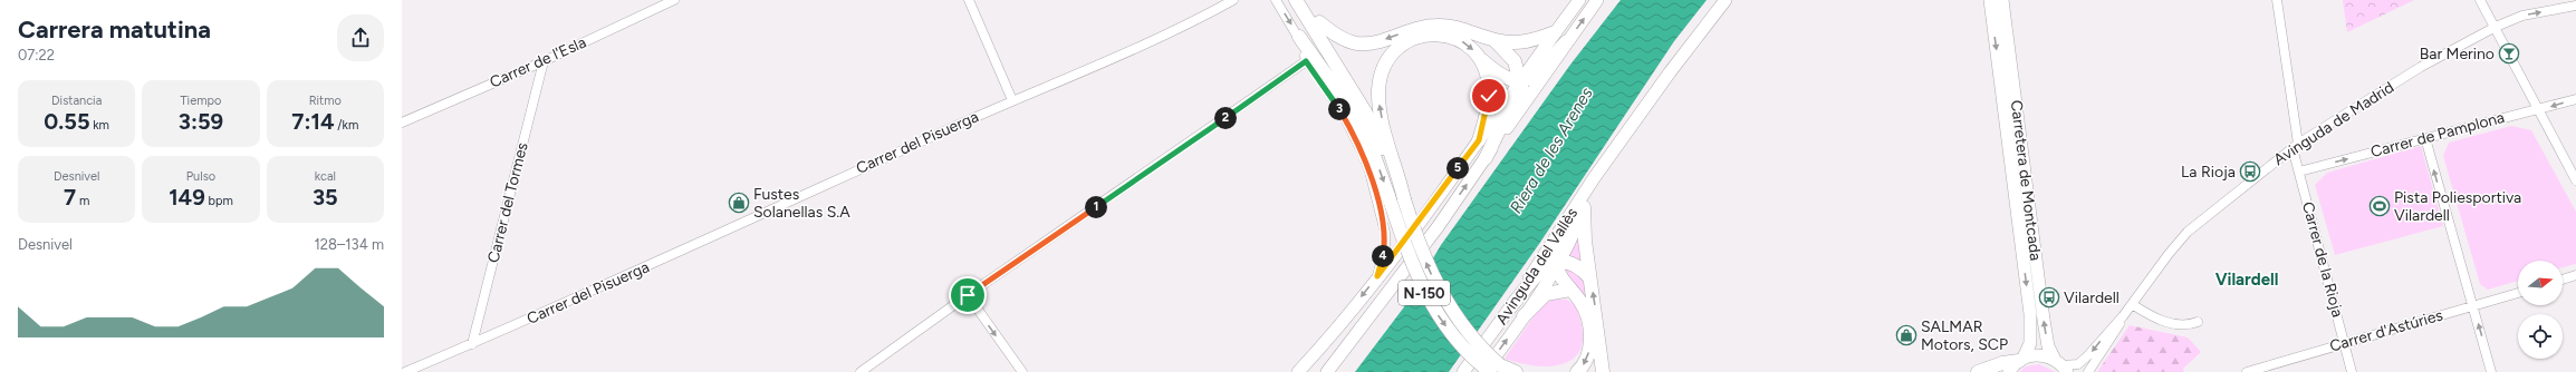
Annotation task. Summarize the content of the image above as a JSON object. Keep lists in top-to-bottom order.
{
  "streets": {
    "main road": ["Carretera de Montcada", "Avinguda del Vallès", "N-150"],
    "street": [
      "Carrer de l'Esla",
      "Avinguda de Madrid",
      "Carrer de Pamplona",
      "Carrer del Pisuerga",
      "Carrer del Tormes",
      "Carrer de la Rioja",
      "Carrer d'Astúries"
    ]
  },
  "crossings": [
    ["Carrer de l'Esla", "Carrer del Tormes"],
    ["Avinguda de Madrid", "Carretera de Montcada"],
    ["Avinguda de Madrid", "Carrer de la Rioja"],
    ["Carrer de Pamplona", "Carrer de la Rioja"],
    ["Carrer del Pisuerga", "Carrer del Tormes"],
    ["Carrer de la Rioja", "Carrer d'Astúries"]
  ],
  "districts": ["Vilardell"],
  "water": ["Riera de les Arenes"],
  "places": {
    "bar": ["Bar Merino"],
    "bus stop": ["La Rioja", "Vilardell"],
    "shop": ["Fustes Solanellas S.A", "SALMAR Motors, SCP"],
    "sports": ["Pista Poliesportiva Vilardell"]
  },
  "north": "right",
  "page": {
    "heading": ["Carrera matutina", "07:22"],
    "stats": [
      ["Distancia", "0.55 km"],
      ["Tiempo", "3:59"],
      ["Ritmo", "7:14 /km"],
      ["Desnivel", "7 m"],
      ["Pulso", "149 bpm"],
      ["kcal", "35"]
    ],
    "pins": [
      "3",
      "2",
      "5",
      "1",
      "4"
    ],
    "chart": ["Desnivel", "128–134 m"]
  }
}
